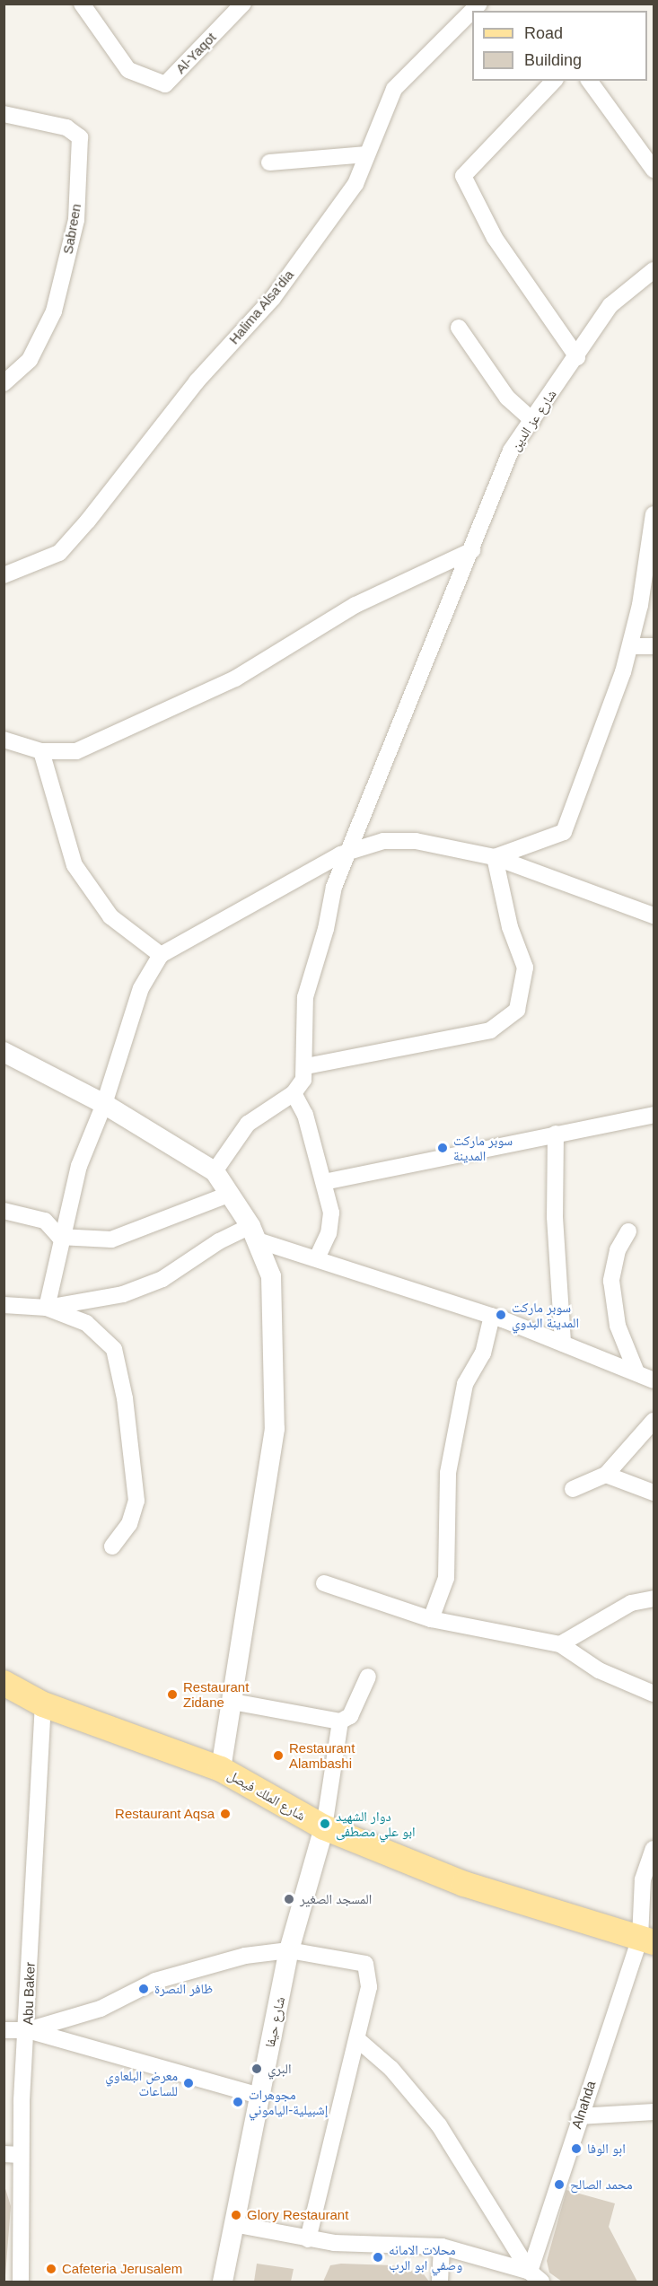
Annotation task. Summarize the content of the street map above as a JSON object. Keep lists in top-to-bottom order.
{
  "streets": {
    "main road": ["شارع الملك فيصل"],
    "street": [
      "Al-Yaqot",
      "Sabreen",
      "Halima Alsa'dia",
      "شارع عز الدين",
      "Abu Baker",
      "شارع حيفا",
      "Alnahda"
    ]
  },
  "crossings": [
    ["شارع الملك فيصل", "Abu Baker"],
    ["شارع الملك فيصل", "شارع حيفا"],
    ["شارع الملك فيصل", "Alnahda"]
  ],
  "places": [
    "سوبر ماركت المدينة",
    "سوبر ماركت المدينة البدوي",
    "Restaurant Zidane",
    "Restaurant Alambashi",
    "Restaurant Aqsa",
    "دوار الشهيد ابو علي مصطفى",
    "المسجد الصغير",
    "ظافر النصرة",
    "البري",
    "معرض البلعاوي للساعات",
    "مجوهرات إشبيلية-الياموني",
    "ابو الوفا",
    "محمد الصالح",
    "Glory Restaurant",
    "محلات الامانه وصفي ابو الرب",
    "Cafeteria Jerusalem"
  ],
  "legend": ["Road", "Building"]
}
